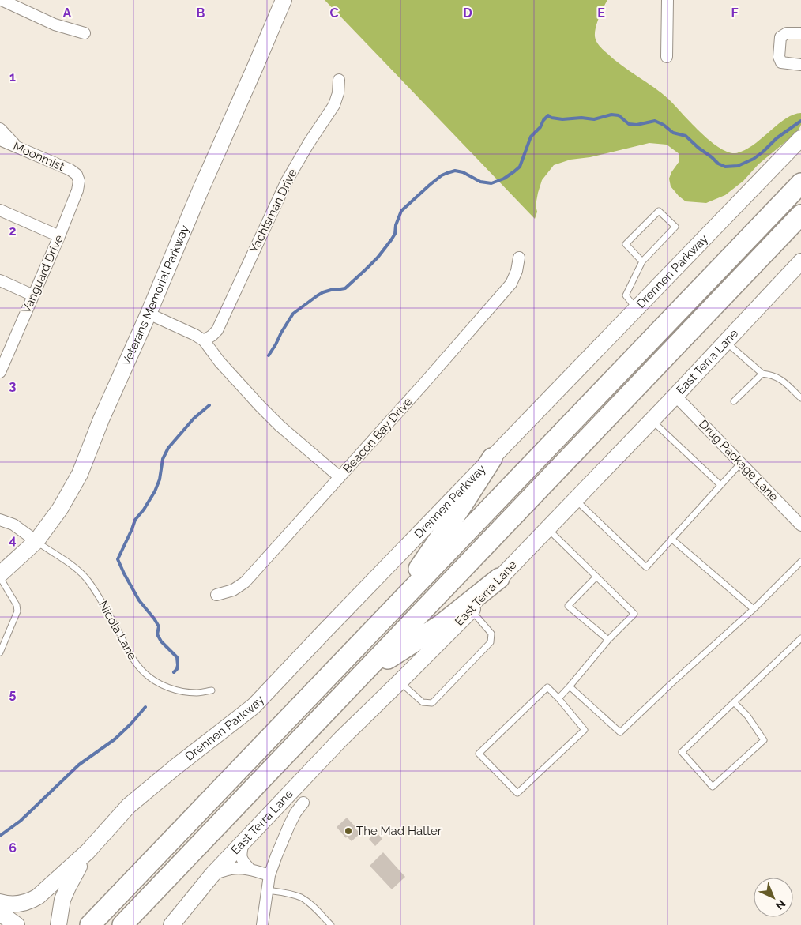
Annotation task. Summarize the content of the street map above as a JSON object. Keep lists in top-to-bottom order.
{
  "streets": {
    "main road": ["Drennen Parkway", "Veterans Memorial Parkway", "East Terra Lane"],
    "street": [
      "Moonmist",
      "Yachtsman Drive",
      "Vanguard Drive",
      "Beacon Bay Drive",
      "Drug Package Lane"
    ],
    "lane": ["Nicola Lane"]
  },
  "crossings": [
    ["Moonmist", "Vanguard Drive"],
    ["Veterans Memorial Parkway", "Nicola Lane"],
    ["East Terra Lane", "Drug Package Lane"]
  ],
  "places": ["The Mad Hatter"],
  "north": "bottom right",
  "grid": {
    "columns": [
      "A",
      "B",
      "C",
      "D",
      "E",
      "F"
    ],
    "rows": [
      "1",
      "2",
      "3",
      "4",
      "5",
      "6"
    ]
  }
}
